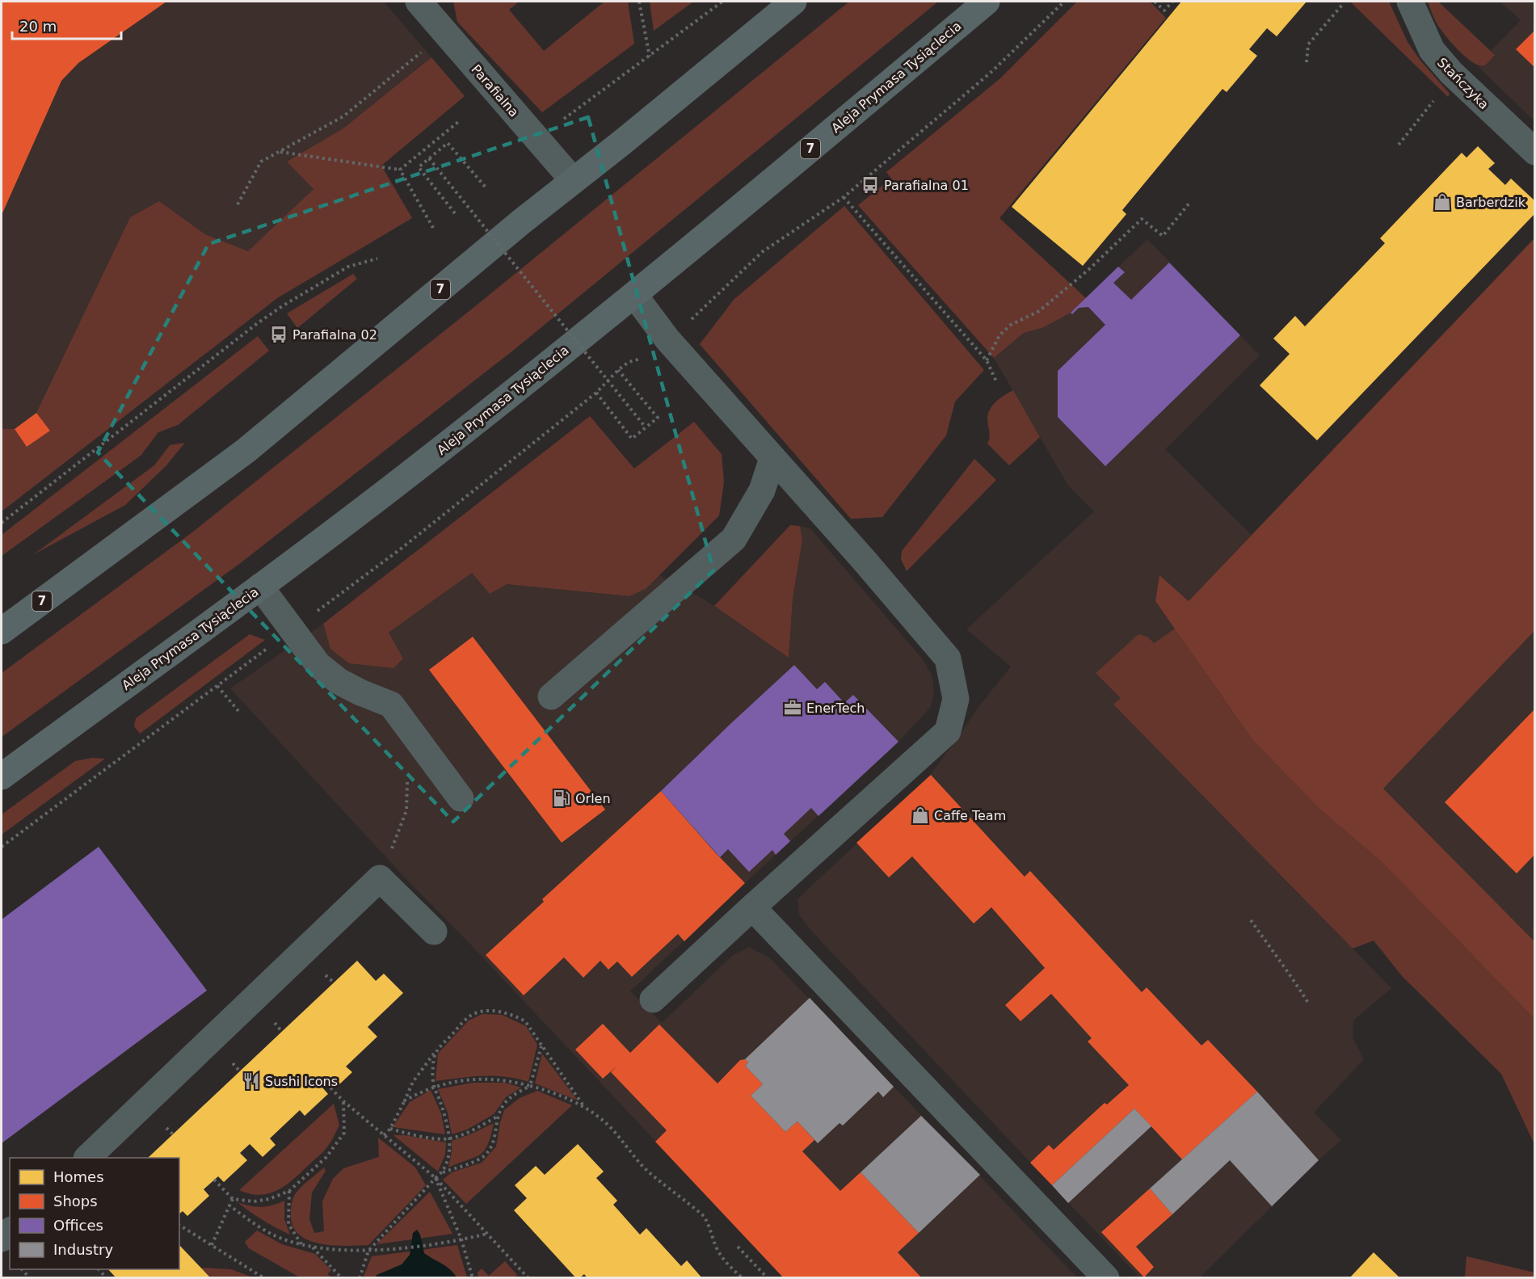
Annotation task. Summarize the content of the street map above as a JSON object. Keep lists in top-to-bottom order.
{
  "streets": {
    "main road": ["Aleja Prymasa Tysiąclecia", "7"],
    "street": ["Stańczyka", "Parafialna"]
  },
  "crossings": [
    ["Parafialna", "7"]
  ],
  "places": {
    "bus stop": ["Parafialna 01", "Parafialna 02"],
    "shop": ["Barberdzik", "Caffe Team"],
    "office": ["EnerTech"],
    "fuel station": ["Orlen"],
    "restaurant": ["Sushi Icons"]
  },
  "legend": [
    "Homes",
    "Shops",
    "Offices",
    "Industry"
  ],
  "scale_bar": "20 m"
}
